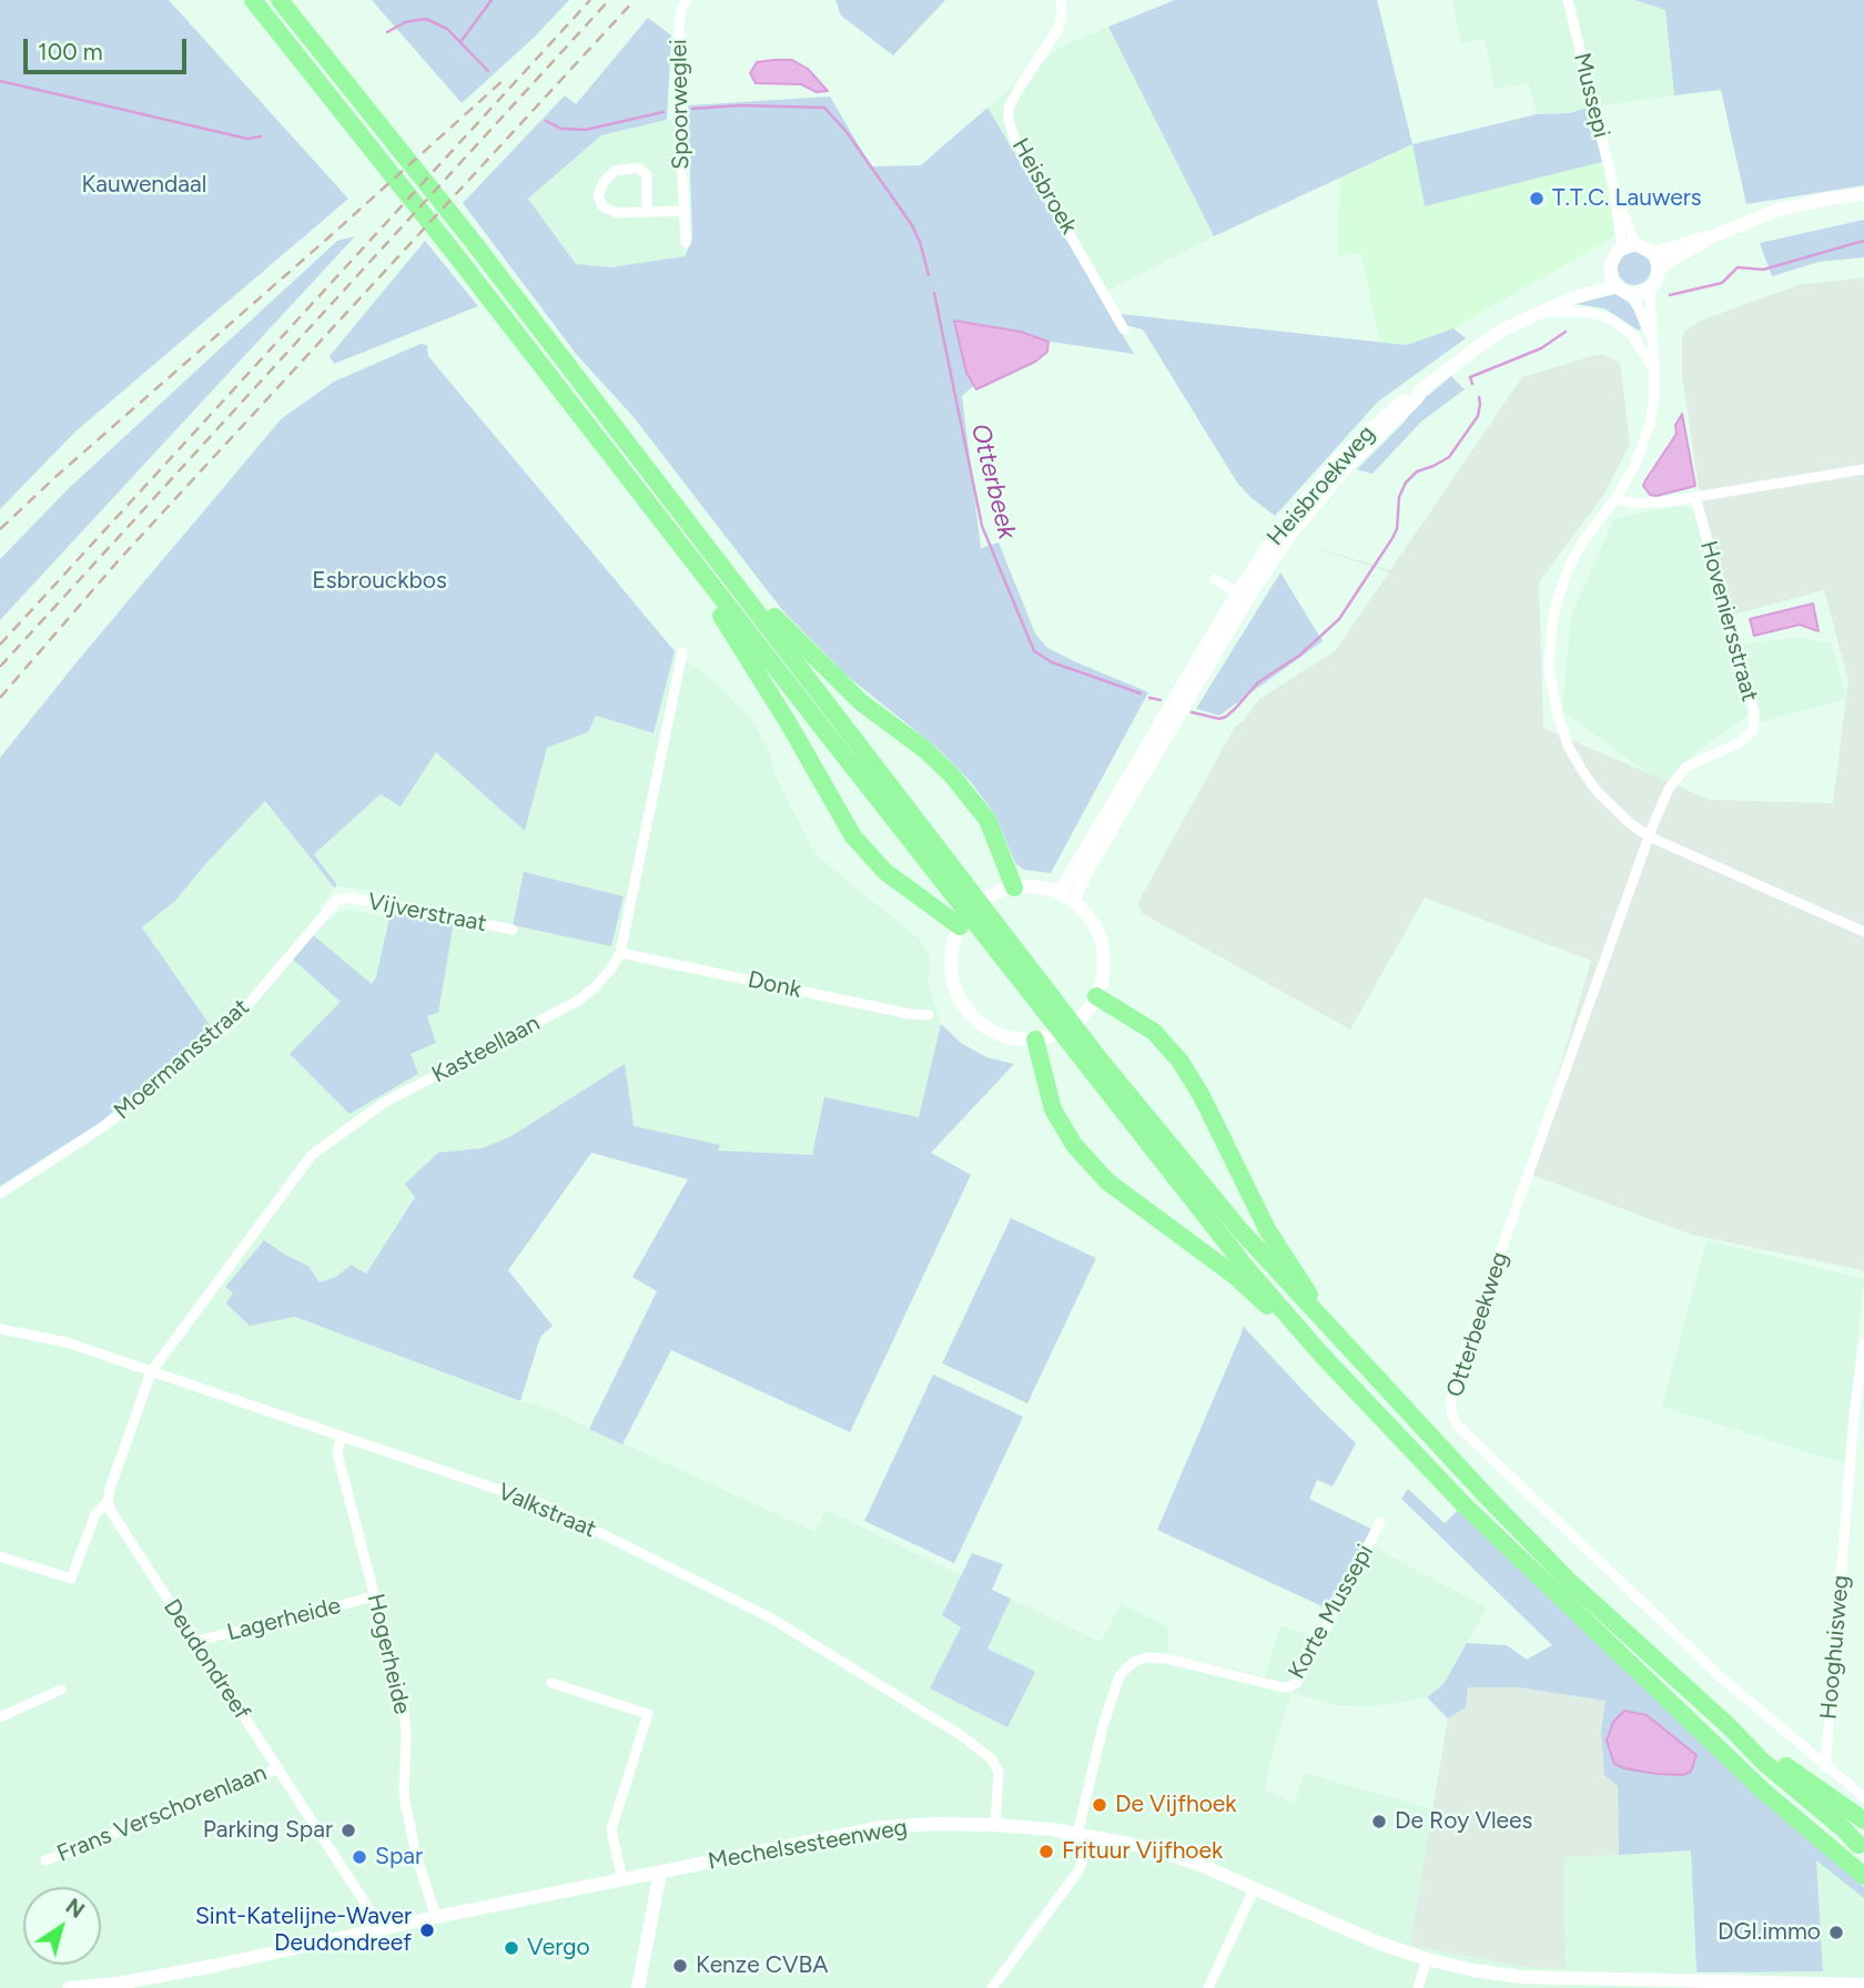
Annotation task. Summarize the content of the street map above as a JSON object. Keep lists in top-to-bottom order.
{
  "streets": {
    "main road": ["Heisbroekweg", "Mechelsesteenweg"],
    "street": [
      "Mussepi",
      "Spoorweglei",
      "Heisbroek",
      "Hoveniersstraat",
      "Vijverstraat",
      "Donk",
      "Kasteellaan",
      "Moermansstraat",
      "Otterbeekweg",
      "Valkstraat",
      "Korte Mussepi",
      "Lagerheide",
      "Hooghuisweg",
      "Hogerheide",
      "Deudondreef",
      "Frans Verschorenlaan"
    ]
  },
  "crossings": [
    ["Mussepi", "Heisbroekweg"],
    ["Hoveniersstraat", "Otterbeekweg"],
    ["Vijverstraat", "Moermansstraat"],
    ["Donk", "Kasteellaan"],
    ["Kasteellaan", "Valkstraat"],
    ["Otterbeekweg", "Hooghuisweg"],
    ["Valkstraat", "Hogerheide"],
    ["Valkstraat", "Mechelsesteenweg"],
    ["Korte Mussepi", "Mechelsesteenweg"],
    ["Lagerheide", "Hogerheide"],
    ["Lagerheide", "Deudondreef"],
    ["Hogerheide", "Mechelsesteenweg"],
    ["Deudondreef", "Frans Verschorenlaan"],
    ["Deudondreef", "Mechelsesteenweg"]
  ],
  "water": ["Otterbeek"],
  "parks": ["Kauwendaal", "Esbrouckbos"],
  "places": [
    "T.T.C. Lauwers",
    "De Vijfhoek",
    "De Roy Vlees",
    "Parking Spar",
    "Frituur Vijfhoek",
    "Spar",
    "Sint-Katelijne-Waver Deudondreef",
    "DGI.immo",
    "Vergo",
    "Kenze CVBA"
  ],
  "scale_bar": "100 m",
  "north": "top right"
}
